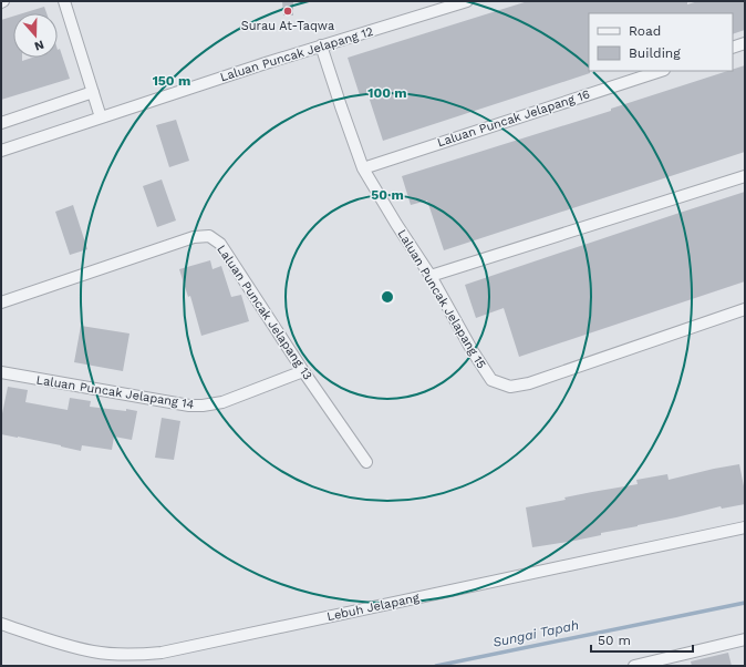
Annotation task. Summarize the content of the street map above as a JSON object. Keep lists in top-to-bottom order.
{
  "streets": {
    "street": [
      "Laluan Puncak Jelapang 12",
      "Laluan Puncak Jelapang 16",
      "Laluan Puncak Jelapang 15",
      "Laluan Puncak Jelapang 13",
      "Laluan Puncak Jelapang 14",
      "Lebuh Jelapang"
    ]
  },
  "crossings": [
    ["Laluan Puncak Jelapang 12", "Laluan Puncak Jelapang 15"],
    ["Laluan Puncak Jelapang 16", "Laluan Puncak Jelapang 15"],
    ["Laluan Puncak Jelapang 13", "Laluan Puncak Jelapang 14"]
  ],
  "water": ["Sungai Tapah"],
  "places": ["Surau At-Taqwa"],
  "legend": ["Road", "Building"],
  "scale_bar": "50 m",
  "north": "bottom",
  "rings": ["150 m", "100 m", "50 m"]
}
